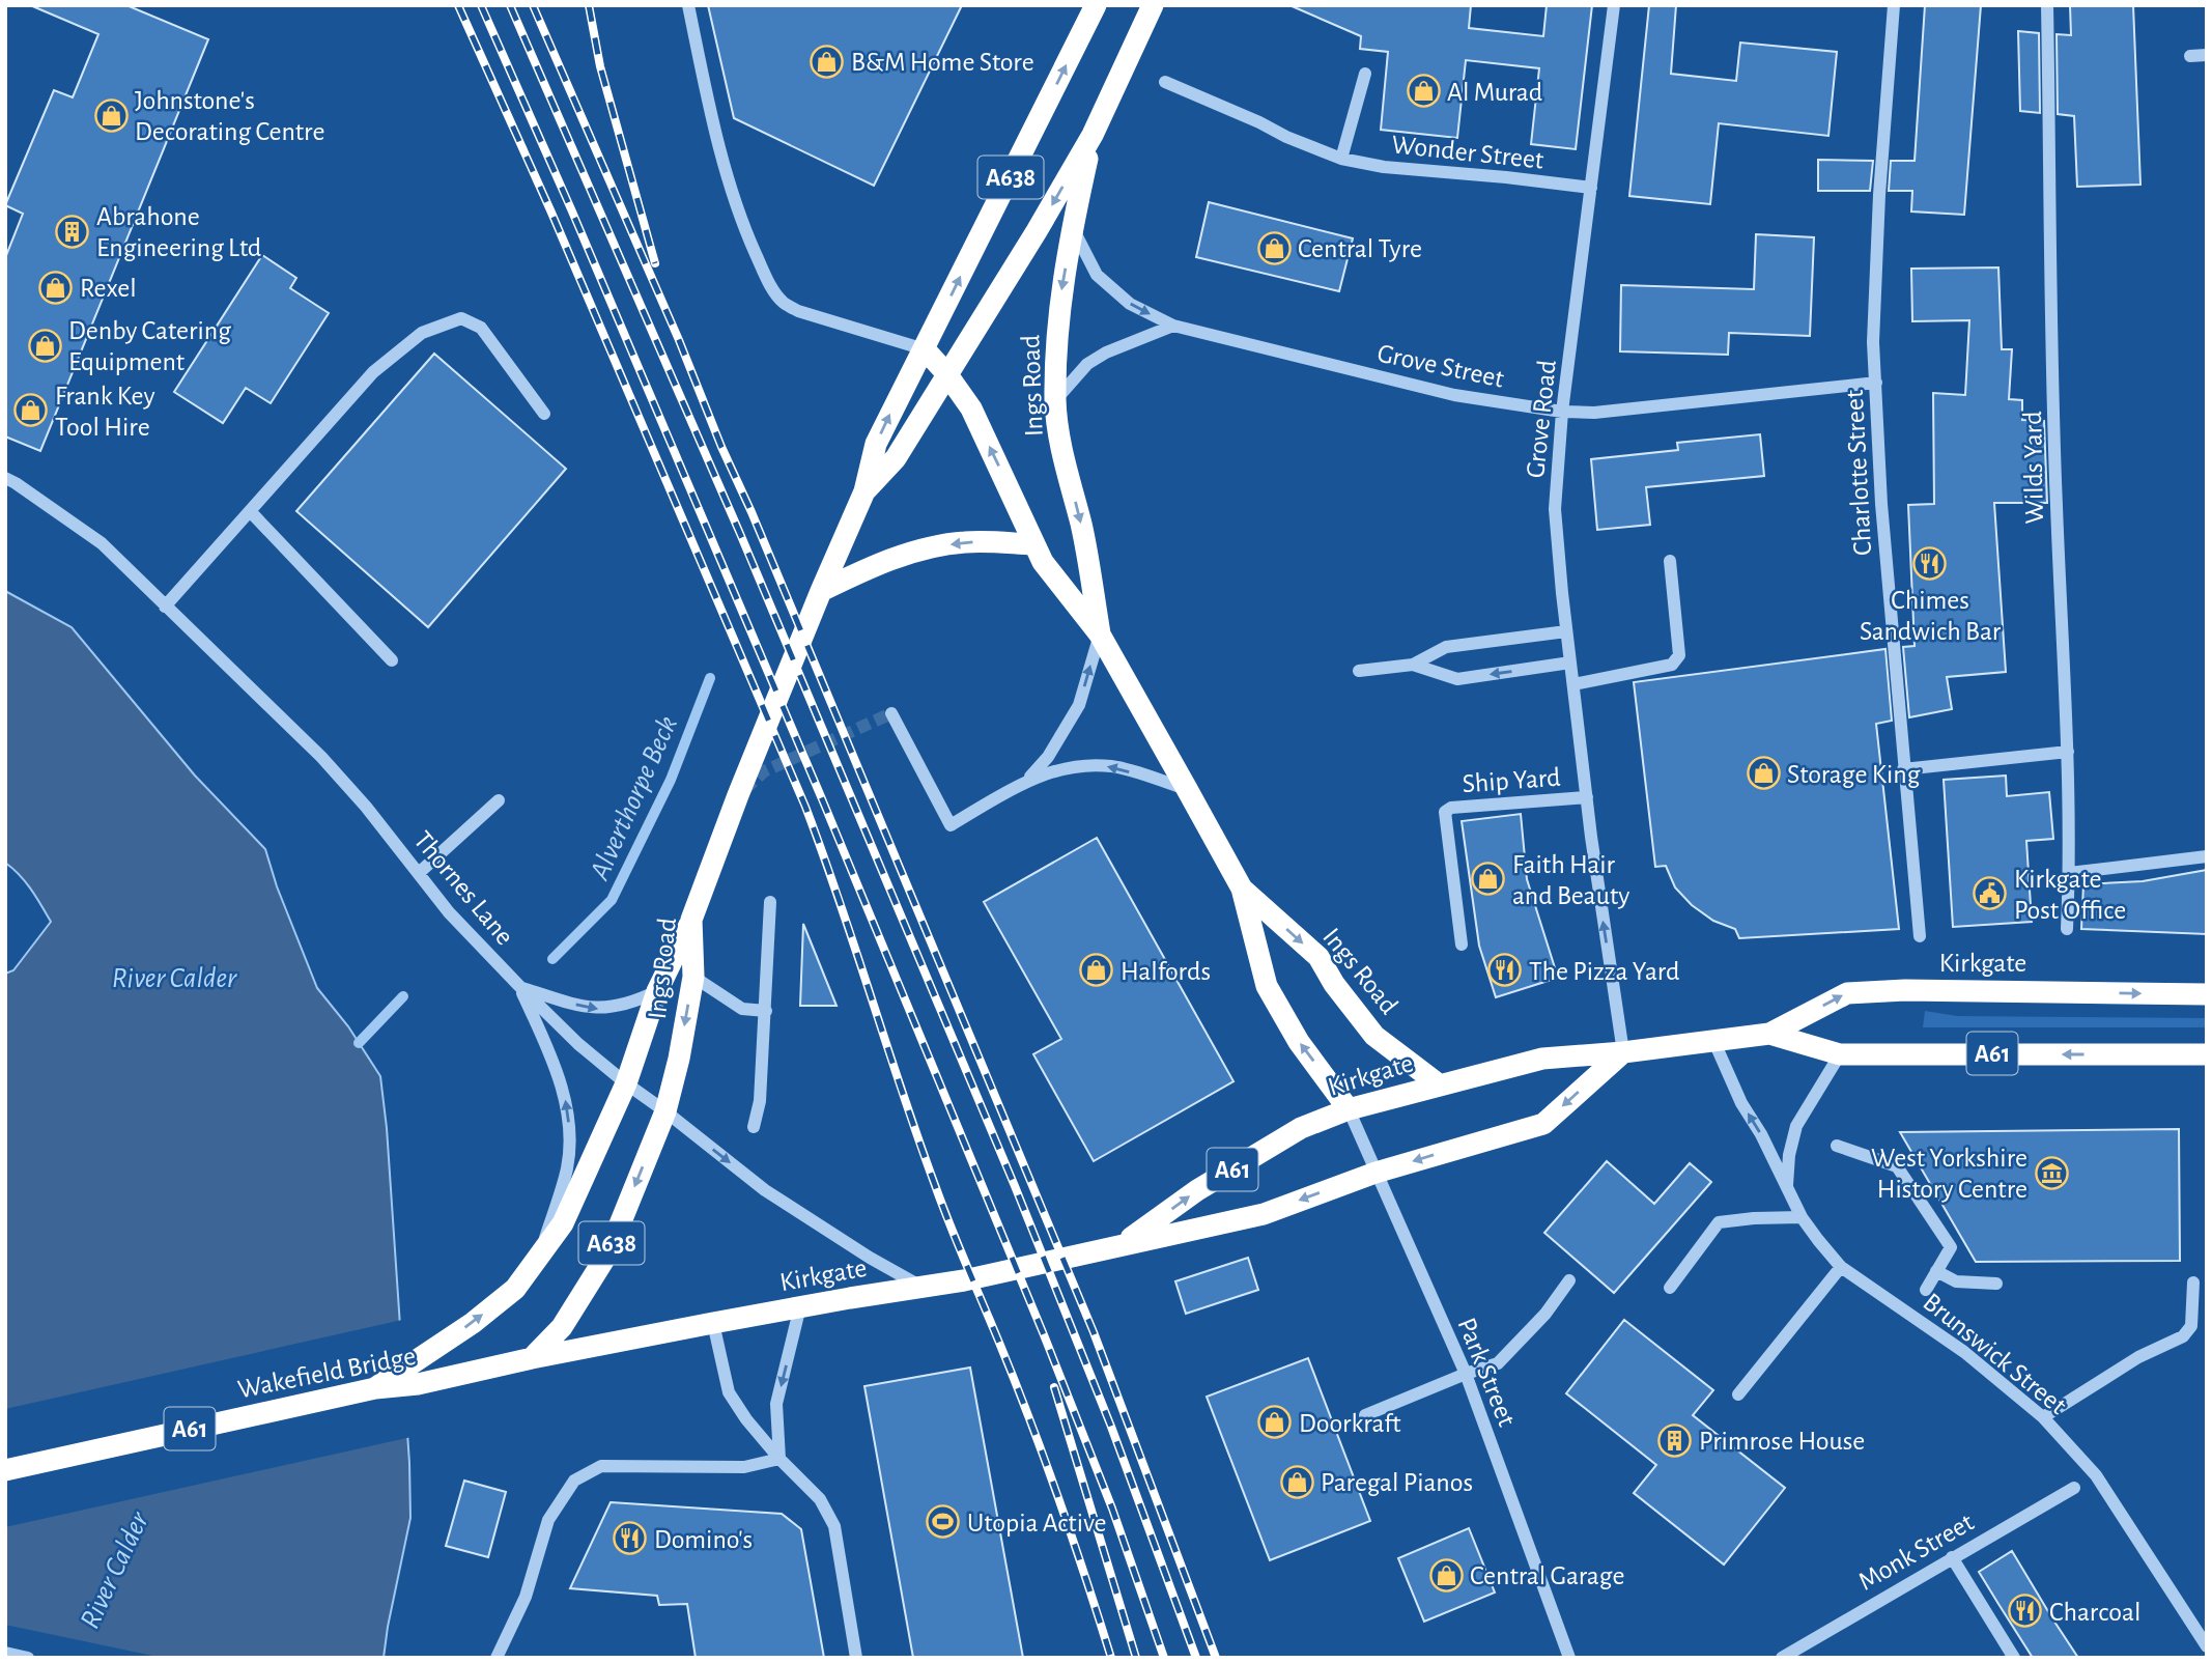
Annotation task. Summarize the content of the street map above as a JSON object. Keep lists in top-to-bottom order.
{
  "streets": {
    "highway": [
      "A638",
      "Ings Road",
      "Kirkgate",
      "A61",
      "Wakefield Bridge"
    ],
    "street": [
      "Wonder Street",
      "Grove Street",
      "Grove Road",
      "Wilds Yard",
      "Charlotte Street",
      "Ship Yard",
      "Thornes Lane",
      "Brunswick Street",
      "Park Street",
      "Monk Street"
    ]
  },
  "crossings": [
    ["Wonder Street", "Grove Road"],
    ["A638", "Ings Road"],
    ["A638", "Thornes Lane"],
    ["A638", "Wakefield Bridge"],
    ["Grove Street", "Ings Road"],
    ["Grove Street", "Grove Road"],
    ["Grove Street", "Charlotte Street"],
    ["Ings Road", "Thornes Lane"],
    ["Ings Road", "Kirkgate"],
    ["Ings Road", "Wakefield Bridge"],
    ["Ings Road", "Park Street"],
    ["Grove Road", "Ship Yard"],
    ["Grove Road", "Kirkgate"],
    ["Thornes Lane", "Kirkgate"],
    ["Kirkgate", "Brunswick Street"],
    ["Kirkgate", "Wakefield Bridge"],
    ["Kirkgate", "Park Street"]
  ],
  "water": ["Alverthorpe Beck", "River Calder"],
  "places": {
    "shop": [
      "B&M Home Store",
      "Al Murad",
      "Johnstone's Decorating Centre",
      "Central Tyre",
      "Rexel",
      "Denby Catering Equipment",
      "Frank Key Tool Hire",
      "Storage King",
      "Faith Hair and Beauty",
      "Halfords",
      "Doorkraft",
      "Paregal Pianos",
      "Central Garage"
    ],
    "building": ["Abrahone Engineering Ltd", "Primrose House"],
    "restaurant": [
      "Chimes Sandwich Bar",
      "The Pizza Yard",
      "Domino's",
      "Charcoal"
    ],
    "public building": ["Kirkgate Post Office"],
    "museum": ["West Yorkshire History Centre"],
    "sports": ["Utopia Active"]
  }
}
